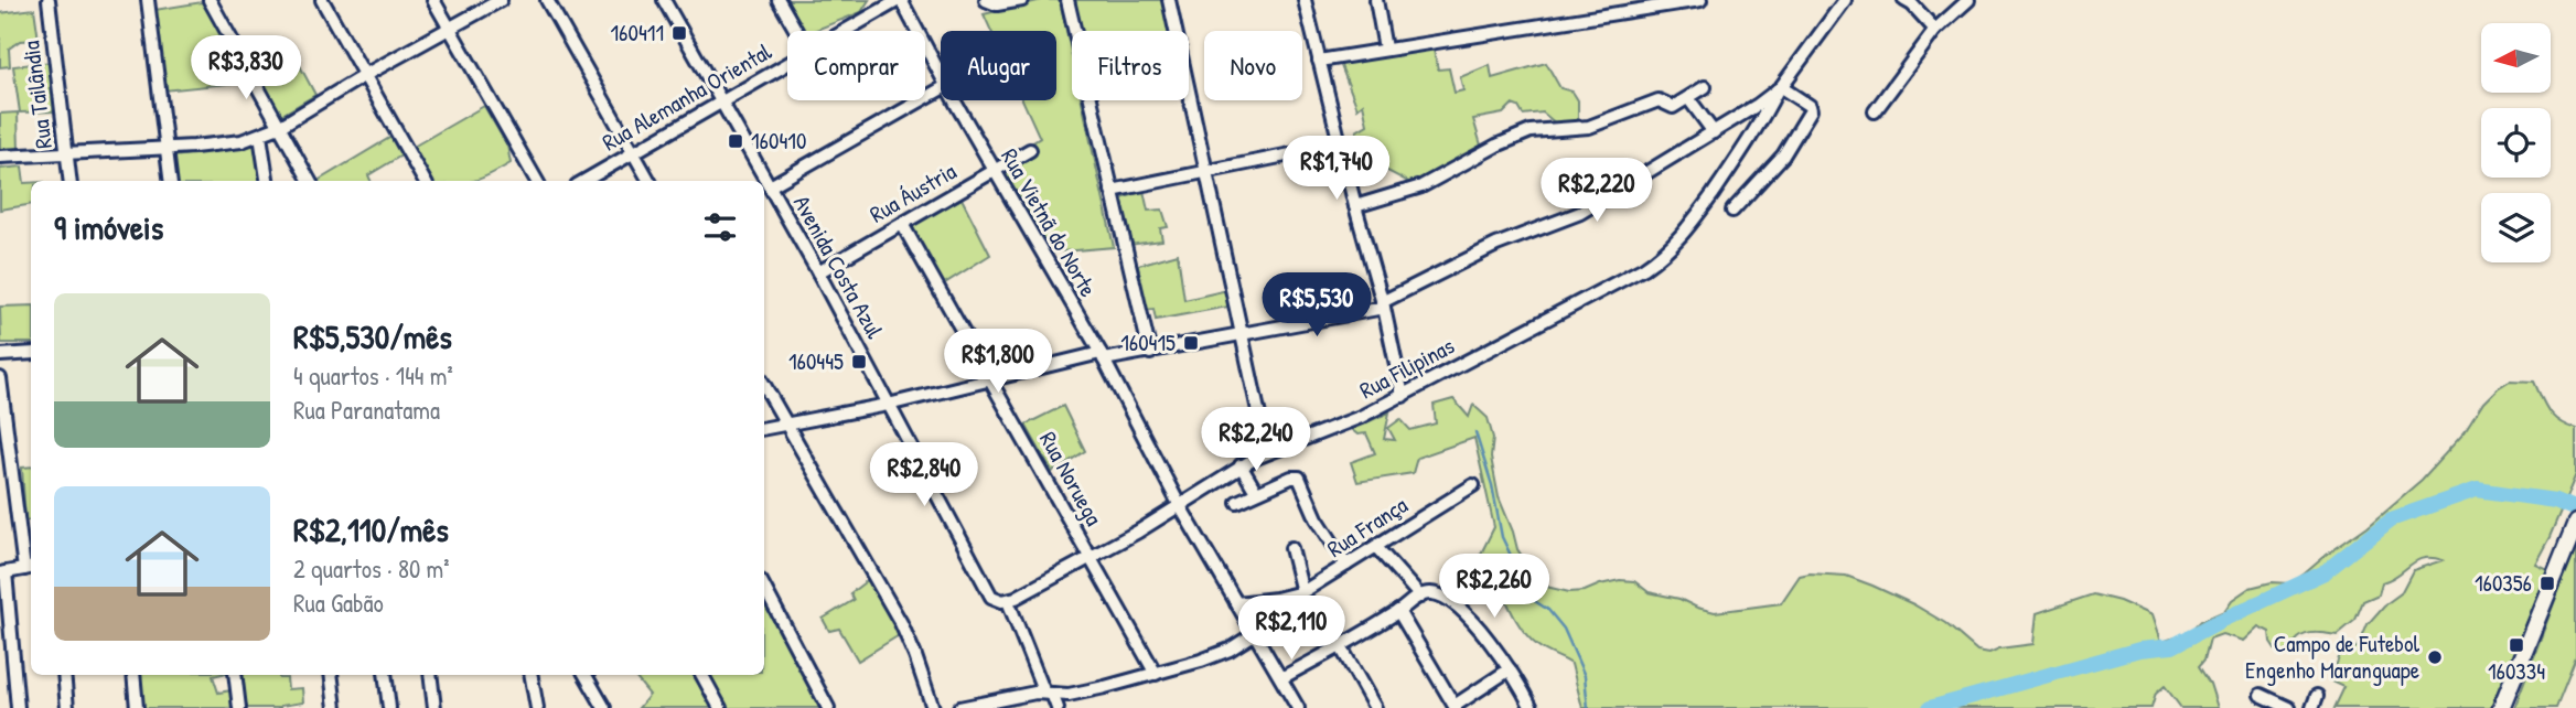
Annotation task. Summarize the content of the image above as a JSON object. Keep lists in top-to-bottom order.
{
  "streets": {
    "street": [
      "Rua Tailândia",
      "Rua Alemanha Oriental",
      "Rua Áustria",
      "Rua Vietnã do Norte",
      "Avenida Costa Azul",
      "Rua Filipinas",
      "Rua Noruega",
      "Rua França"
    ]
  },
  "crossings": [
    ["Rua Alemanha Oriental", "Rua Vietnã do Norte"],
    ["Rua Alemanha Oriental", "Avenida Costa Azul"],
    ["Rua Áustria", "Rua Vietnã do Norte"],
    ["Rua Áustria", "Avenida Costa Azul"],
    ["Rua Áustria", "Rua Noruega"],
    ["Rua Vietnã do Norte", "Rua Filipinas"],
    ["Rua Vietnã do Norte", "Rua França"],
    ["Avenida Costa Azul", "Rua Filipinas"],
    ["Rua Filipinas", "Rua Noruega"]
  ],
  "places": {
    "transit": [
      "160411",
      "160410",
      "160415",
      "160445",
      "160356",
      "160334"
    ],
    "other": ["Campo de Futebol Engenho Maranguape"]
  },
  "north": "left",
  "page": {
    "chip": [
      "Comprar",
      "Alugar",
      "Filtros",
      "Novo"
    ],
    "price": [
      "R$3,830",
      "R$1,740",
      "R$2,220",
      "R$5,530",
      "R$1,800",
      "R$2,240",
      "R$2,840",
      "R$2,260",
      "R$2,110"
    ],
    "heading": "9 imóveis",
    "list": [
      {
        "name": "R$5,530/mês",
        "note": "4 quartos · 144 m² · Rua Paranatama"
      },
      {
        "name": "R$2,110/mês",
        "note": "2 quartos · 80 m² · Rua Gabão"
      }
    ]
  }
}
